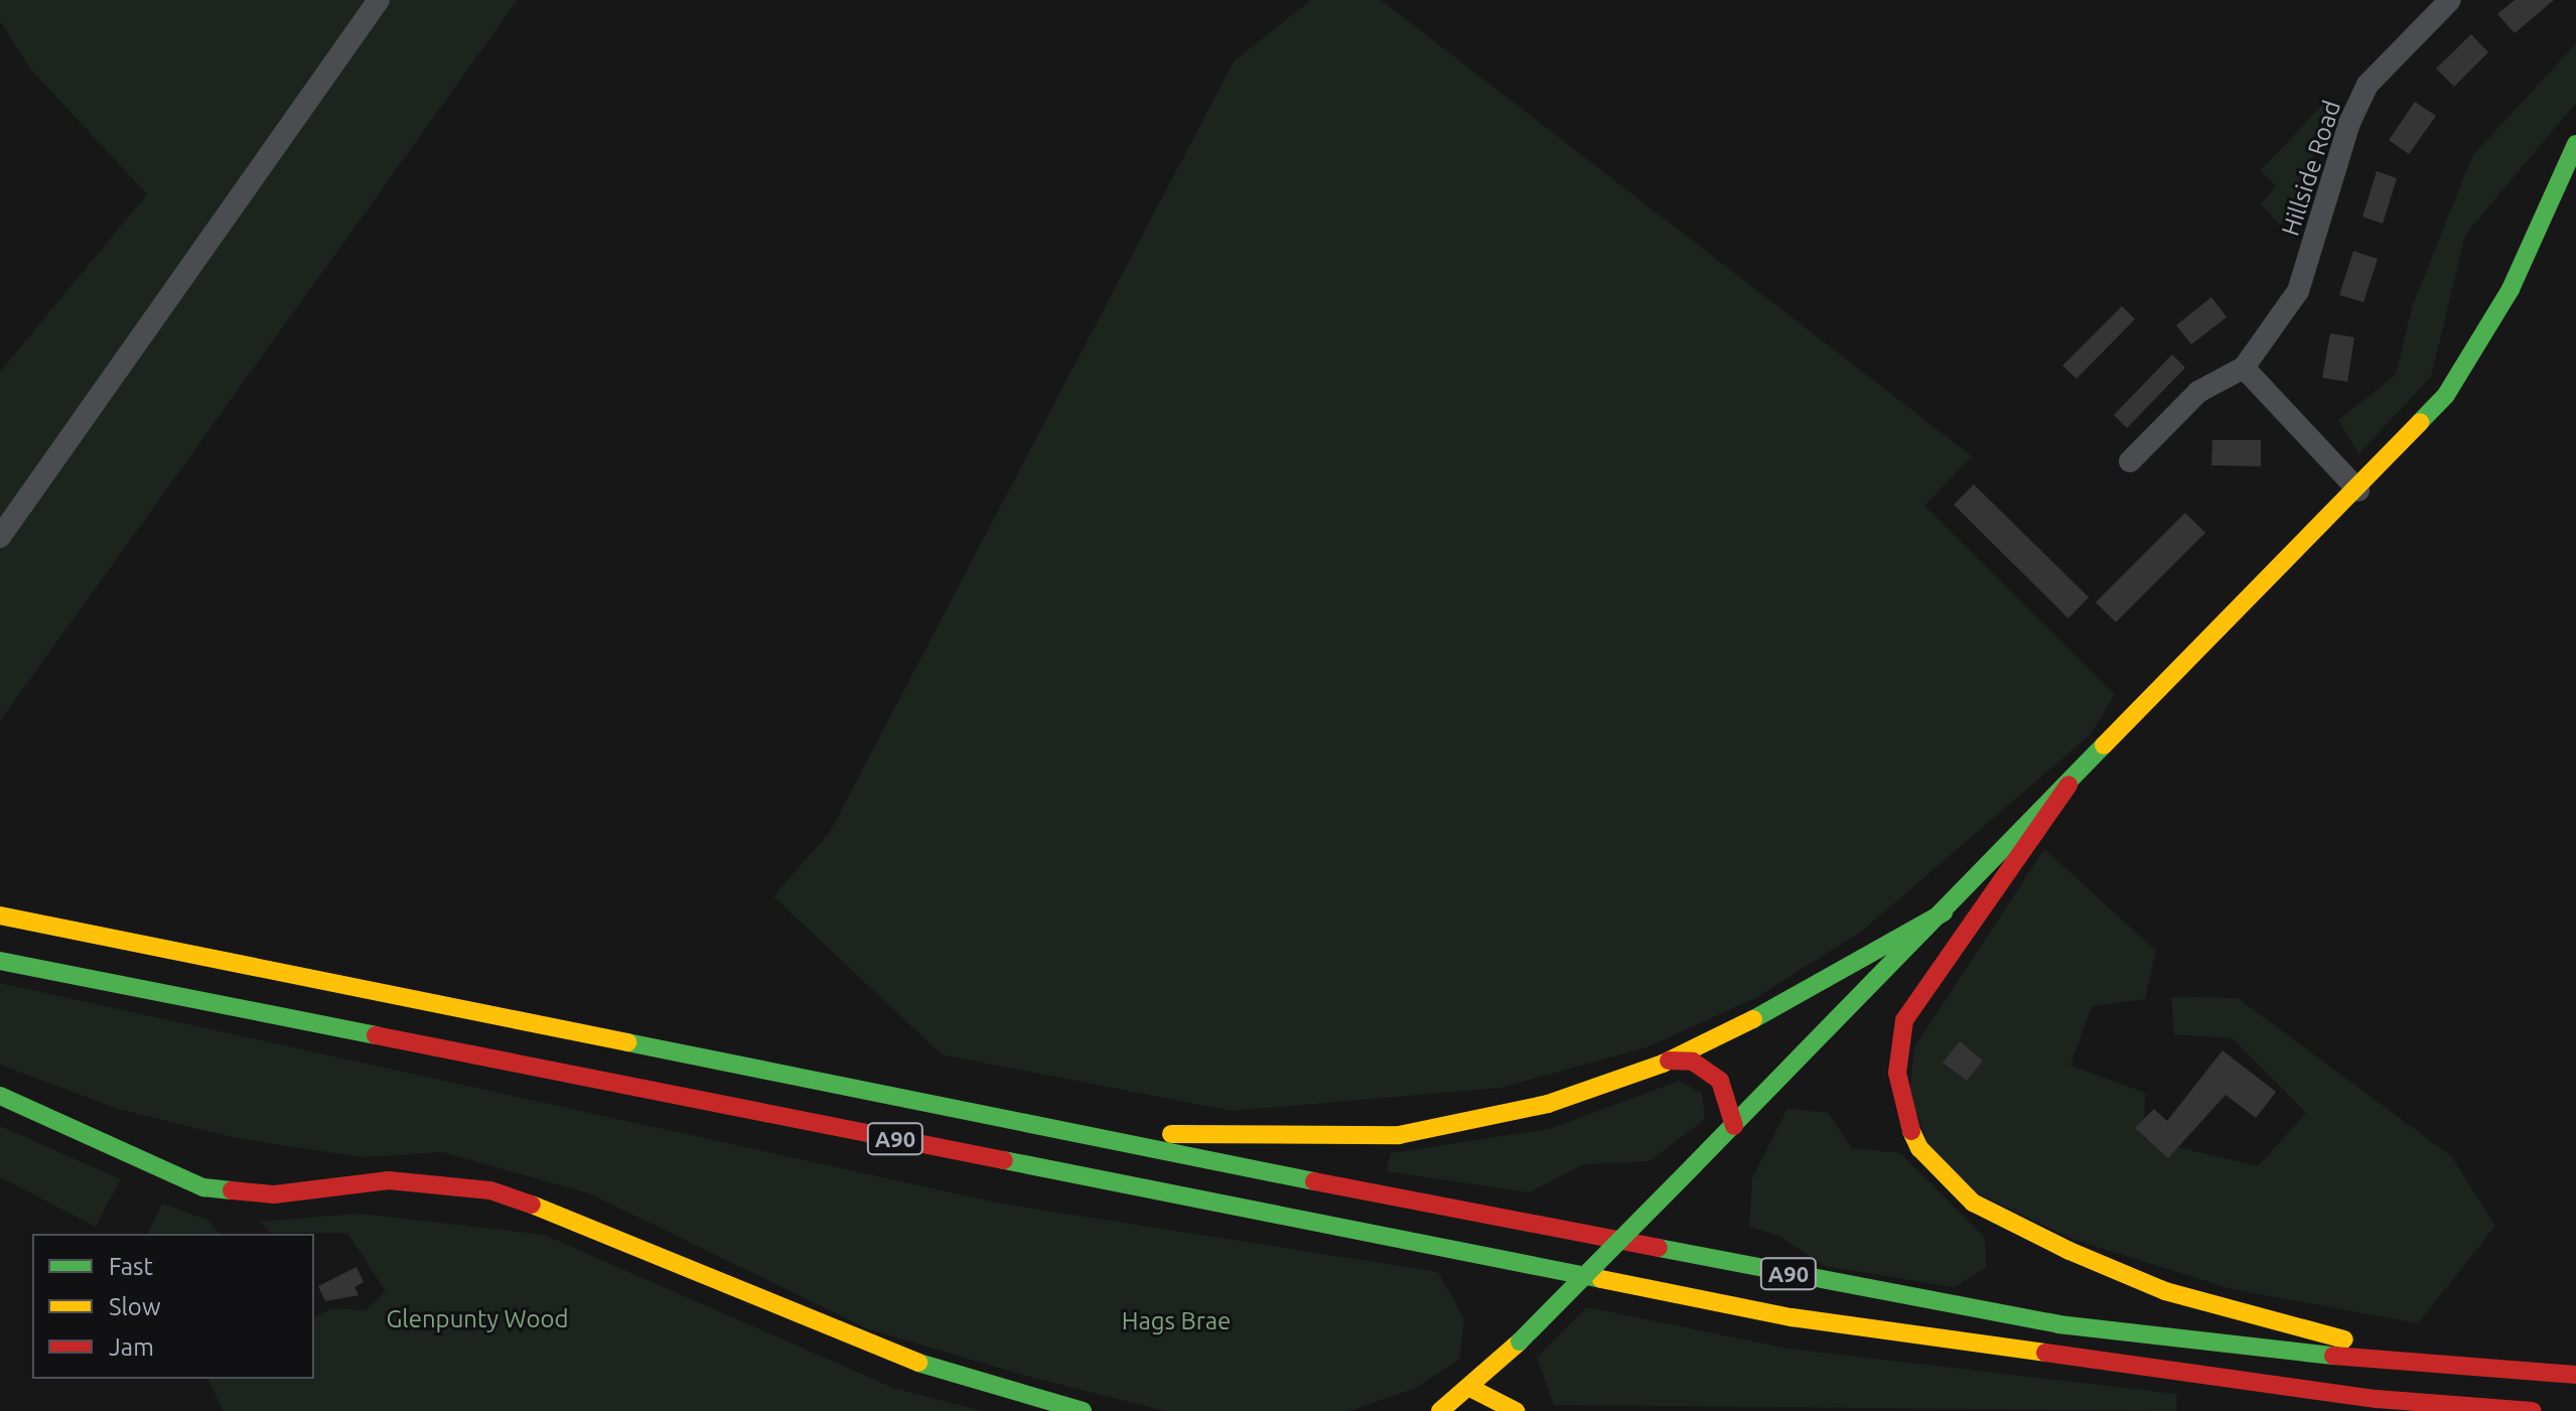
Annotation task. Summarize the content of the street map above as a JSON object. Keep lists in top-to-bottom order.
{
  "streets": {
    "main road": ["A90"],
    "street": ["Hillside Road"]
  },
  "parks": ["Glenpunty Wood", "Hags Brae"],
  "legend": ["Fast", "Slow", "Jam"]
}
